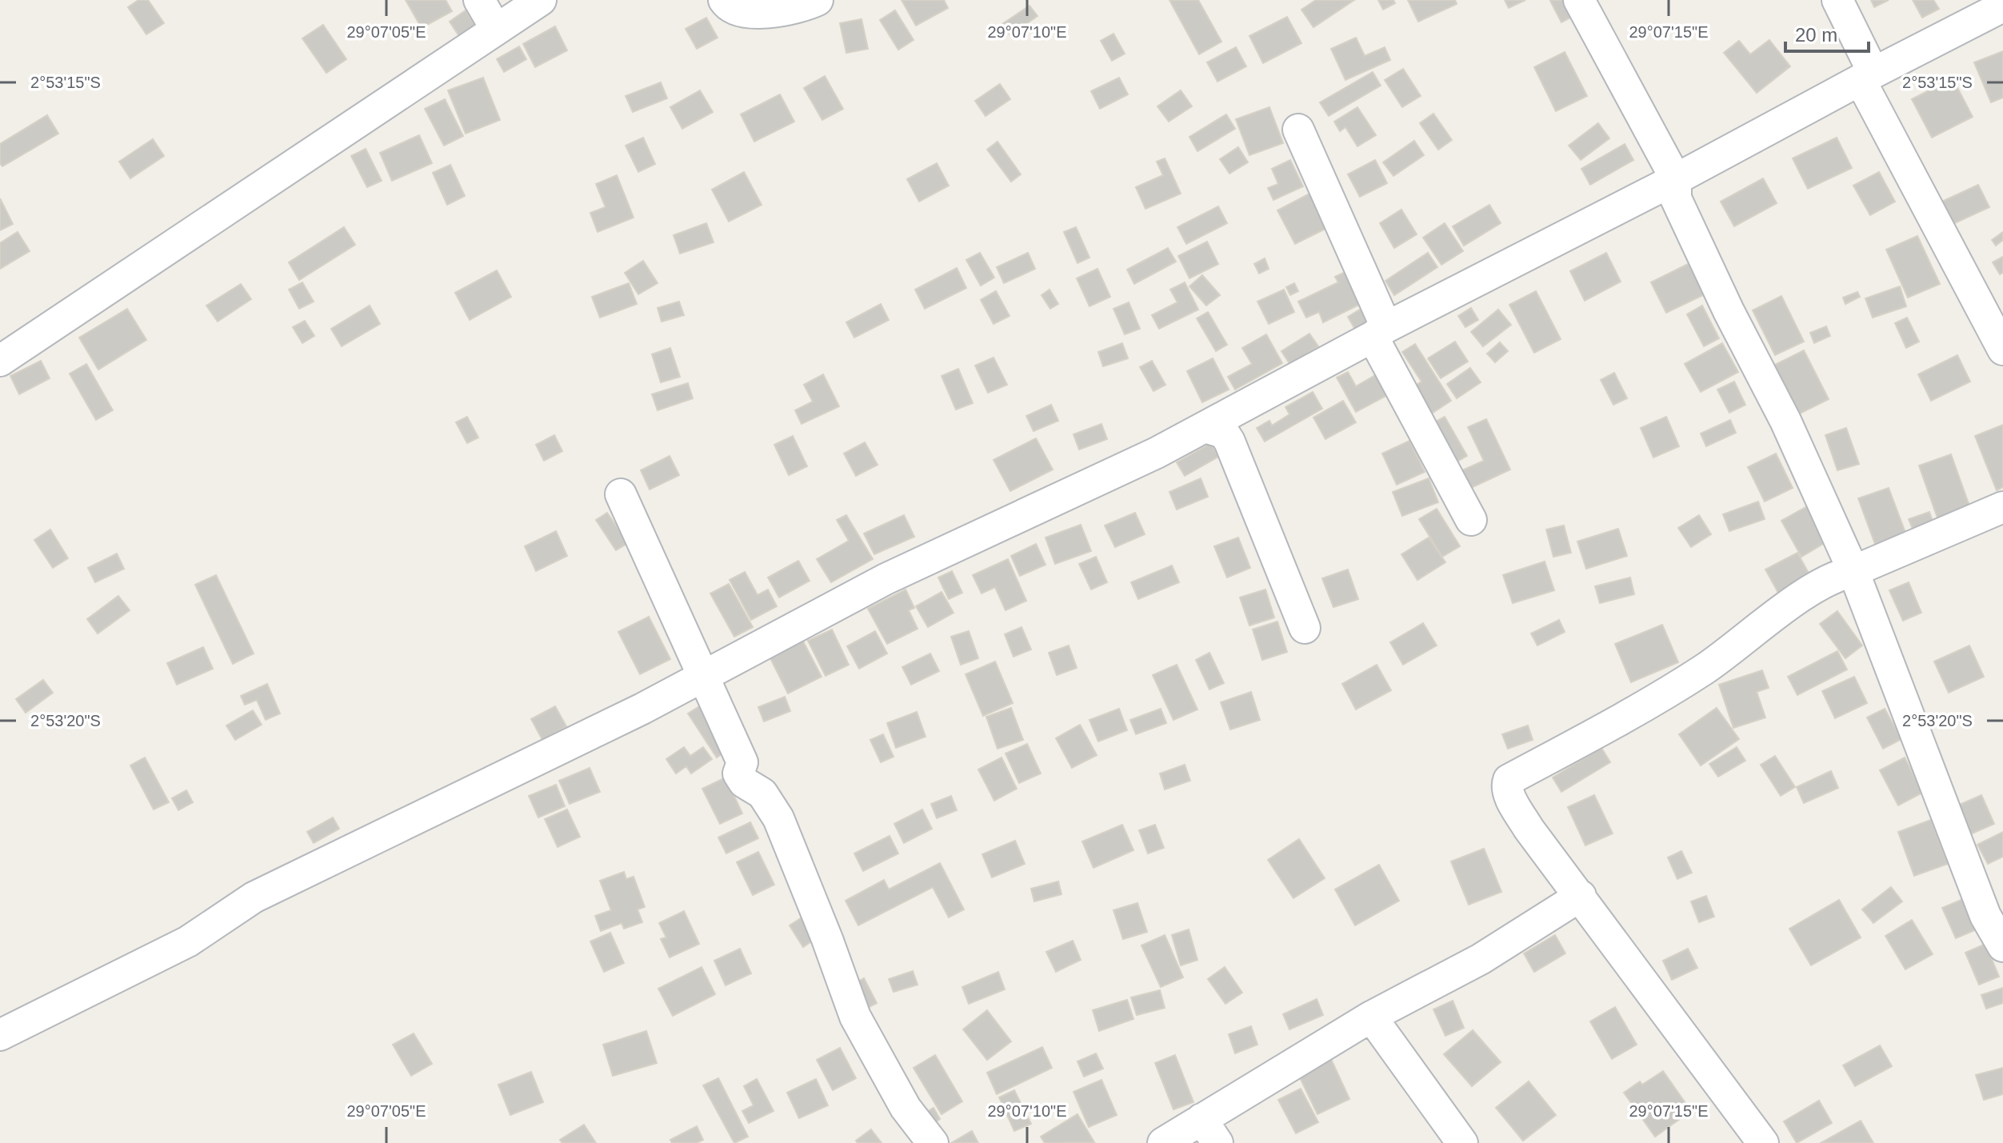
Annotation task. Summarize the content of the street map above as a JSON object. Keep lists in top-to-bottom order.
{
  "scale_bar": "20 m",
  "coordinates": [
    "29°07'05\"E",
    "29°07'10\"E",
    "29°07'15\"E",
    "2°53'15\"S",
    "2°53'20\"S"
  ]
}
